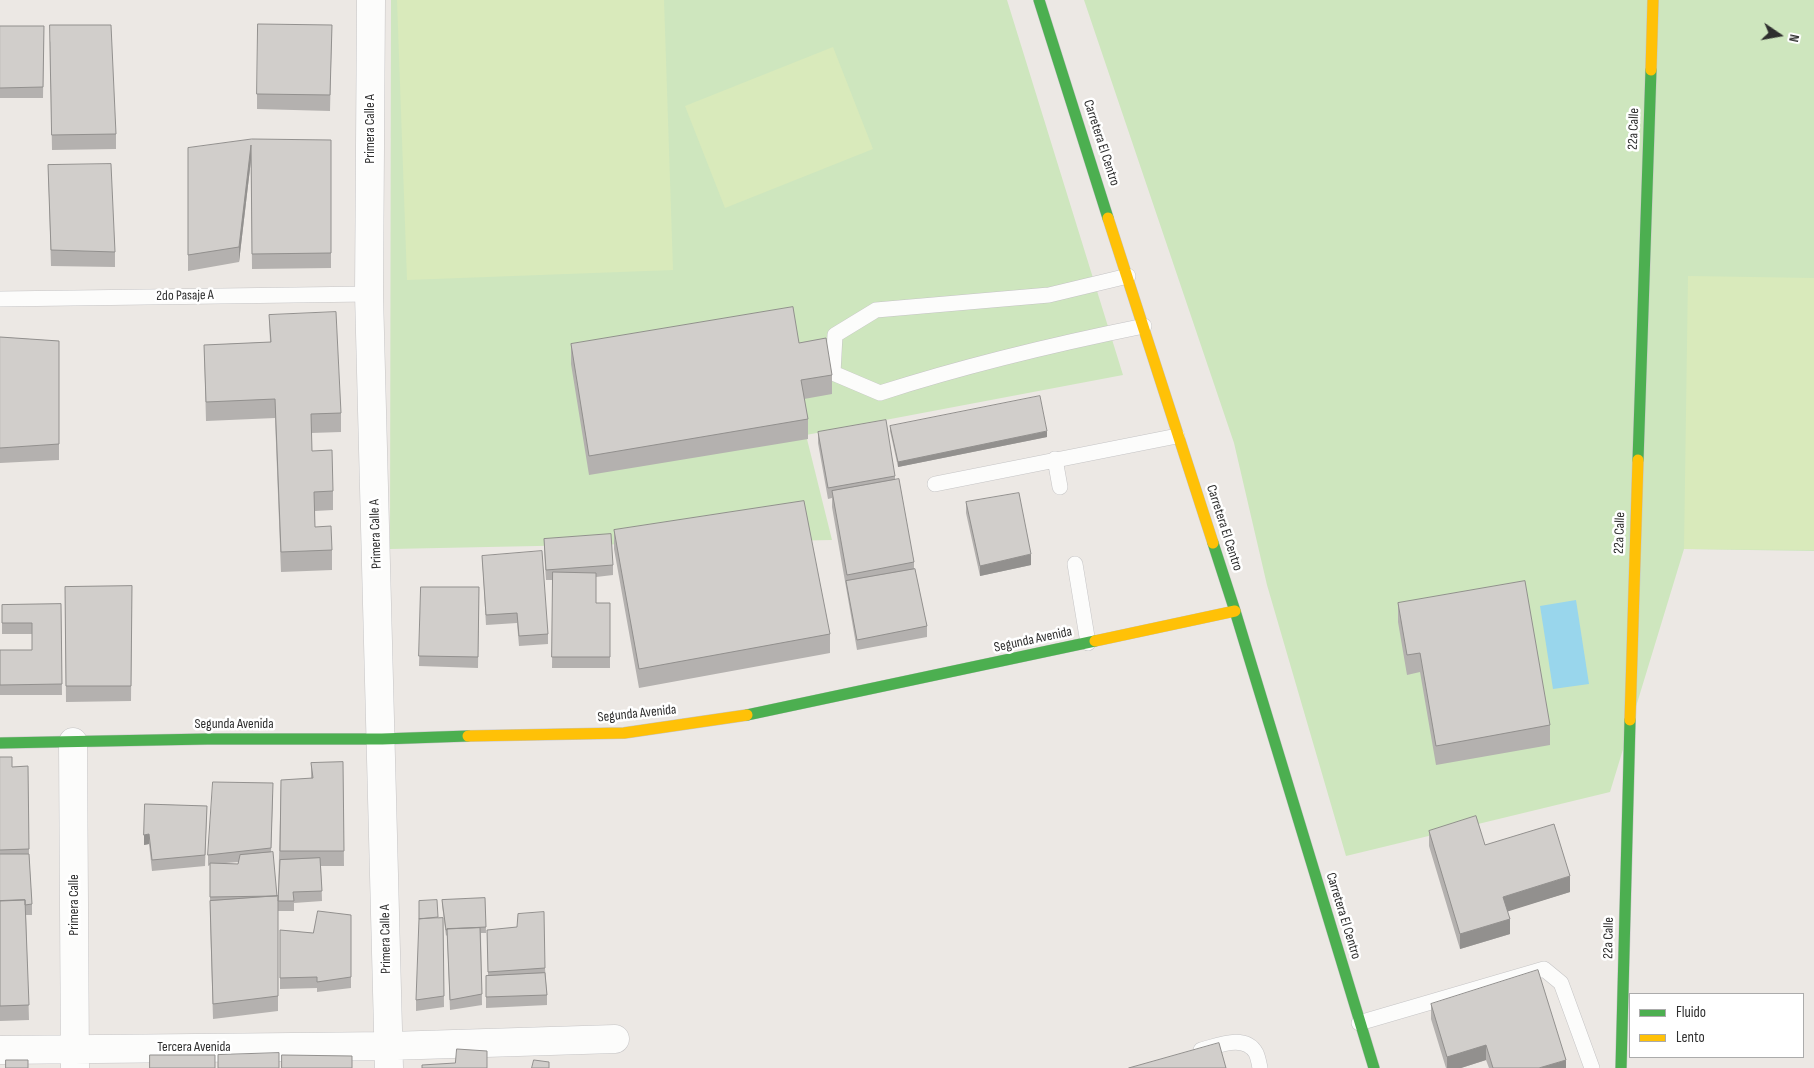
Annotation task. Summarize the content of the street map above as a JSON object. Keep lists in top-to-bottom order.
{
  "streets": {
    "street": [
      "Primera Calle A",
      "22a Calle",
      "Carretera El Centro",
      "Segunda Avenida",
      "Primera Calle",
      "Tercera Avenida"
    ],
    "lane": ["2do Pasaje A"]
  },
  "crossings": [
    ["Primera Calle A", "2do Pasaje A"],
    ["Primera Calle A", "Segunda Avenida"],
    ["Primera Calle A", "Tercera Avenida"],
    ["Carretera El Centro", "Segunda Avenida"],
    ["Segunda Avenida", "Primera Calle"],
    ["Primera Calle", "Tercera Avenida"]
  ],
  "legend": ["Fluido", "Lento"],
  "north": "right"
}
